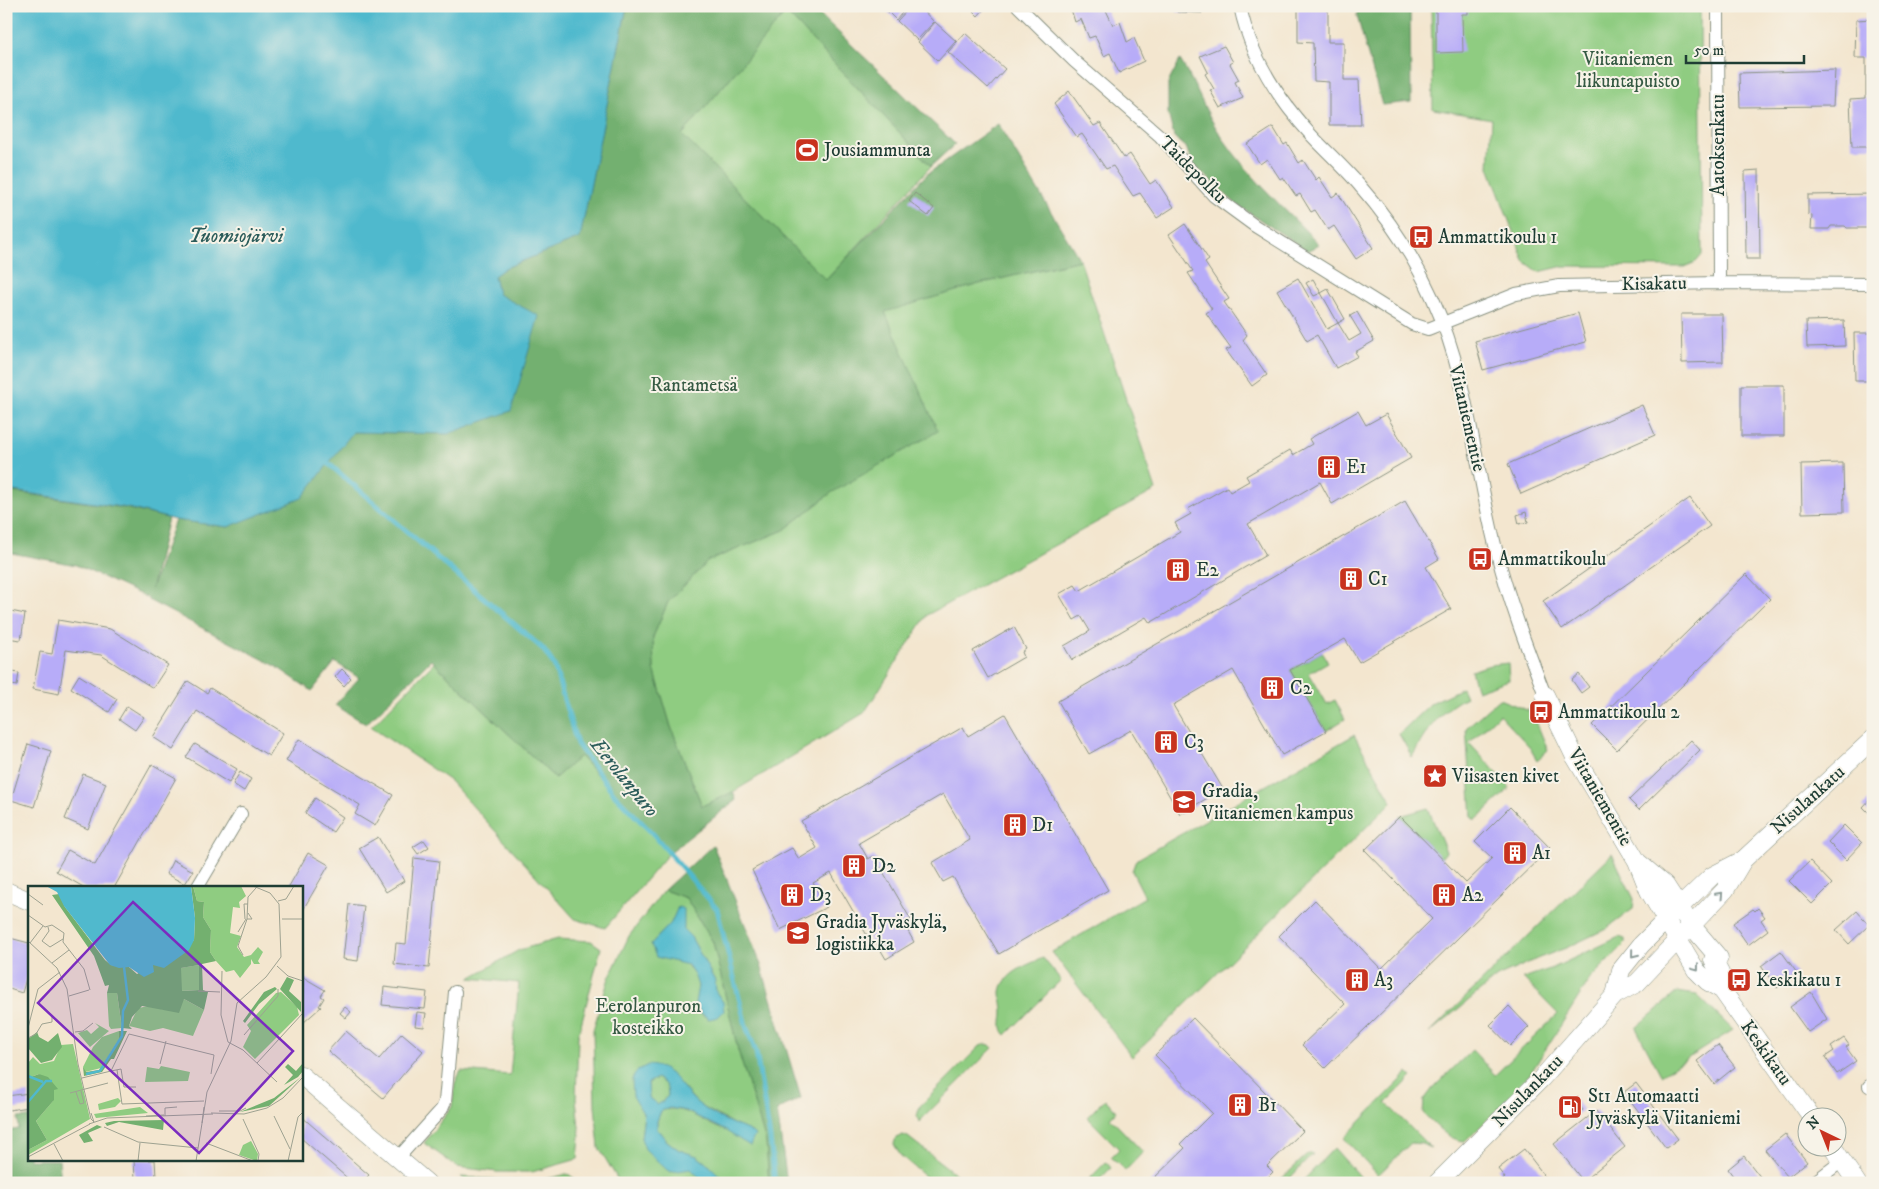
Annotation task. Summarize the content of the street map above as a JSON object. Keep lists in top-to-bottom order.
{
  "streets": {
    "street": [
      "Aatoksenkatu",
      "Taidepolku",
      "Kisakatu",
      "Viitaniementie",
      "Nisulankatu",
      "Keskikatu"
    ]
  },
  "crossings": [
    ["Aatoksenkatu", "Kisakatu"],
    ["Taidepolku", "Kisakatu"],
    ["Taidepolku", "Viitaniementie"],
    ["Kisakatu", "Viitaniementie"],
    ["Viitaniementie", "Nisulankatu"],
    ["Viitaniementie", "Keskikatu"],
    ["Nisulankatu", "Keskikatu"]
  ],
  "water": ["Tuomiojärvi", "Eerolanpuro"],
  "parks": ["Viitaniemen liikuntapuisto", "Rantametsä", "Eerolanpuron kosteikko"],
  "places": {
    "sports": ["Jousiammunta"],
    "bus stop": [
      "Ammattikoulu 1",
      "Ammattikoulu",
      "Ammattikoulu 2",
      "Keskikatu 1"
    ],
    "building": [
      "E1",
      "E2",
      "C1",
      "C2",
      "C3",
      "D1",
      "A1",
      "D2",
      "D3",
      "A2",
      "A3",
      "B1"
    ],
    "place": ["Viisasten kivet"],
    "school or university": ["Gradia, Viitaniemen kampus", "Gradia Jyväskylä, logistiikka"],
    "fuel station": ["St1 Automaatti Jyväskylä Viitaniemi"]
  },
  "scale_bar": "50 m",
  "north": "top left"
}
